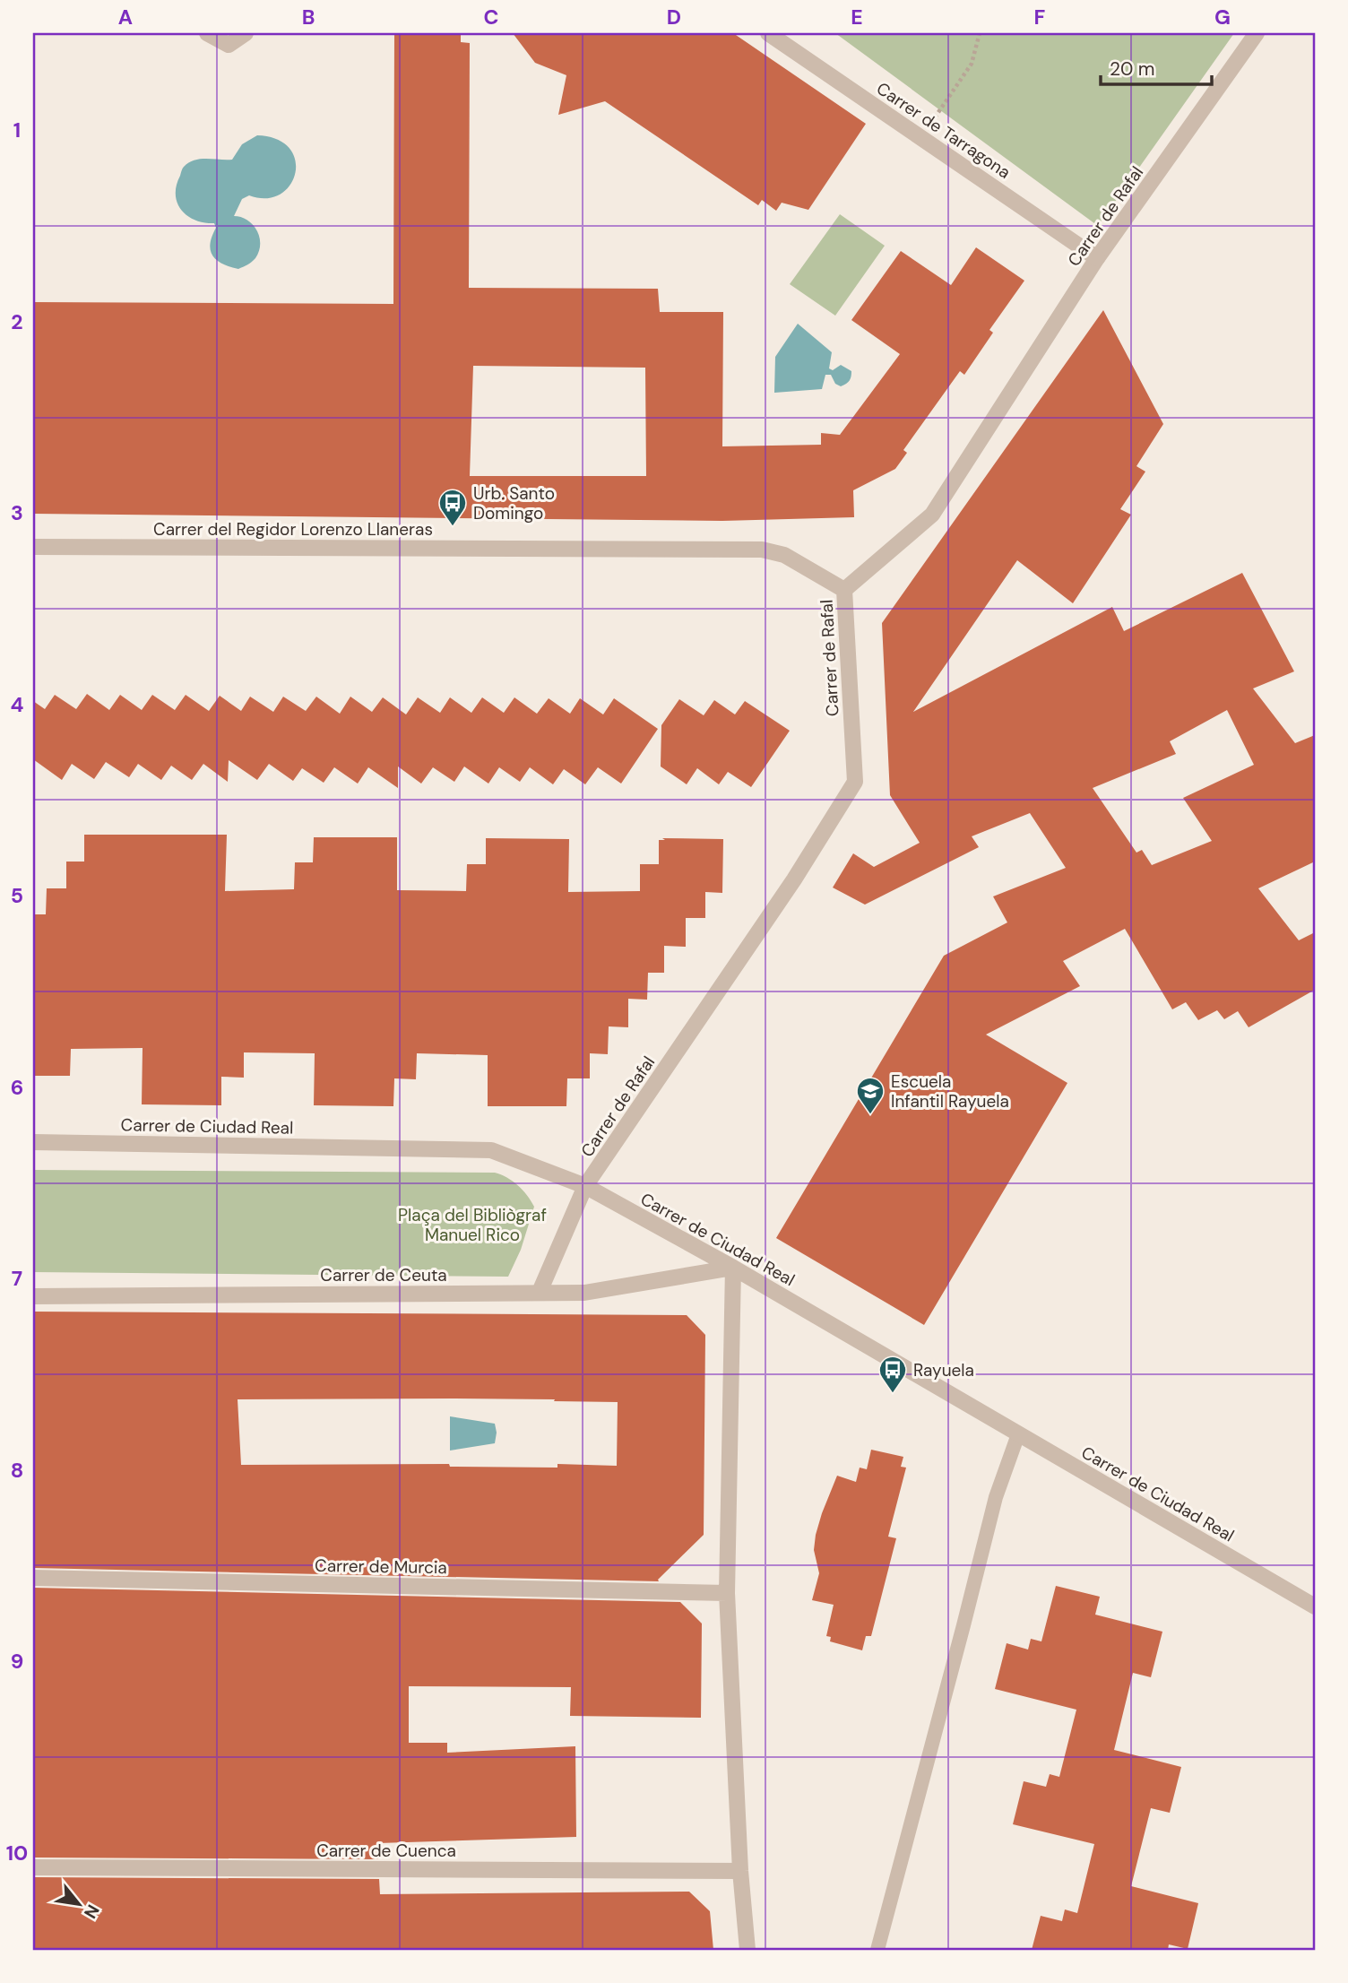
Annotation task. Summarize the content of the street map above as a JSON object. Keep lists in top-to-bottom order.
{
  "streets": {
    "street": [
      "Carrer de Tarragona",
      "Carrer de Rafal",
      "Carrer del Regidor Lorenzo Llaneras",
      "Carrer de Ciudad Real",
      "Carrer de Ceuta",
      "Carrer de Murcia",
      "Carrer de Cuenca"
    ]
  },
  "crossings": [
    ["Carrer de Tarragona", "Carrer de Rafal"],
    ["Carrer de Rafal", "Carrer del Regidor Lorenzo Llaneras"],
    ["Carrer de Rafal", "Carrer de Ciudad Real"],
    ["Carrer de Rafal", "Carrer de Ceuta"],
    ["Carrer de Ciudad Real", "Carrer de Ceuta"]
  ],
  "parks": ["Plaça del Bibliògraf Manuel Rico"],
  "places": {
    "bus stop": ["Urb. Santo Domingo", "Rayuela"],
    "school or university": ["Escuela Infantil Rayuela"]
  },
  "scale_bar": "20 m",
  "north": "bottom right",
  "grid": {
    "columns": [
      "A",
      "B",
      "C",
      "D",
      "E",
      "F",
      "G"
    ],
    "rows": [
      "1",
      "2",
      "3",
      "4",
      "5",
      "6",
      "7",
      "8",
      "9",
      "10"
    ]
  }
}
